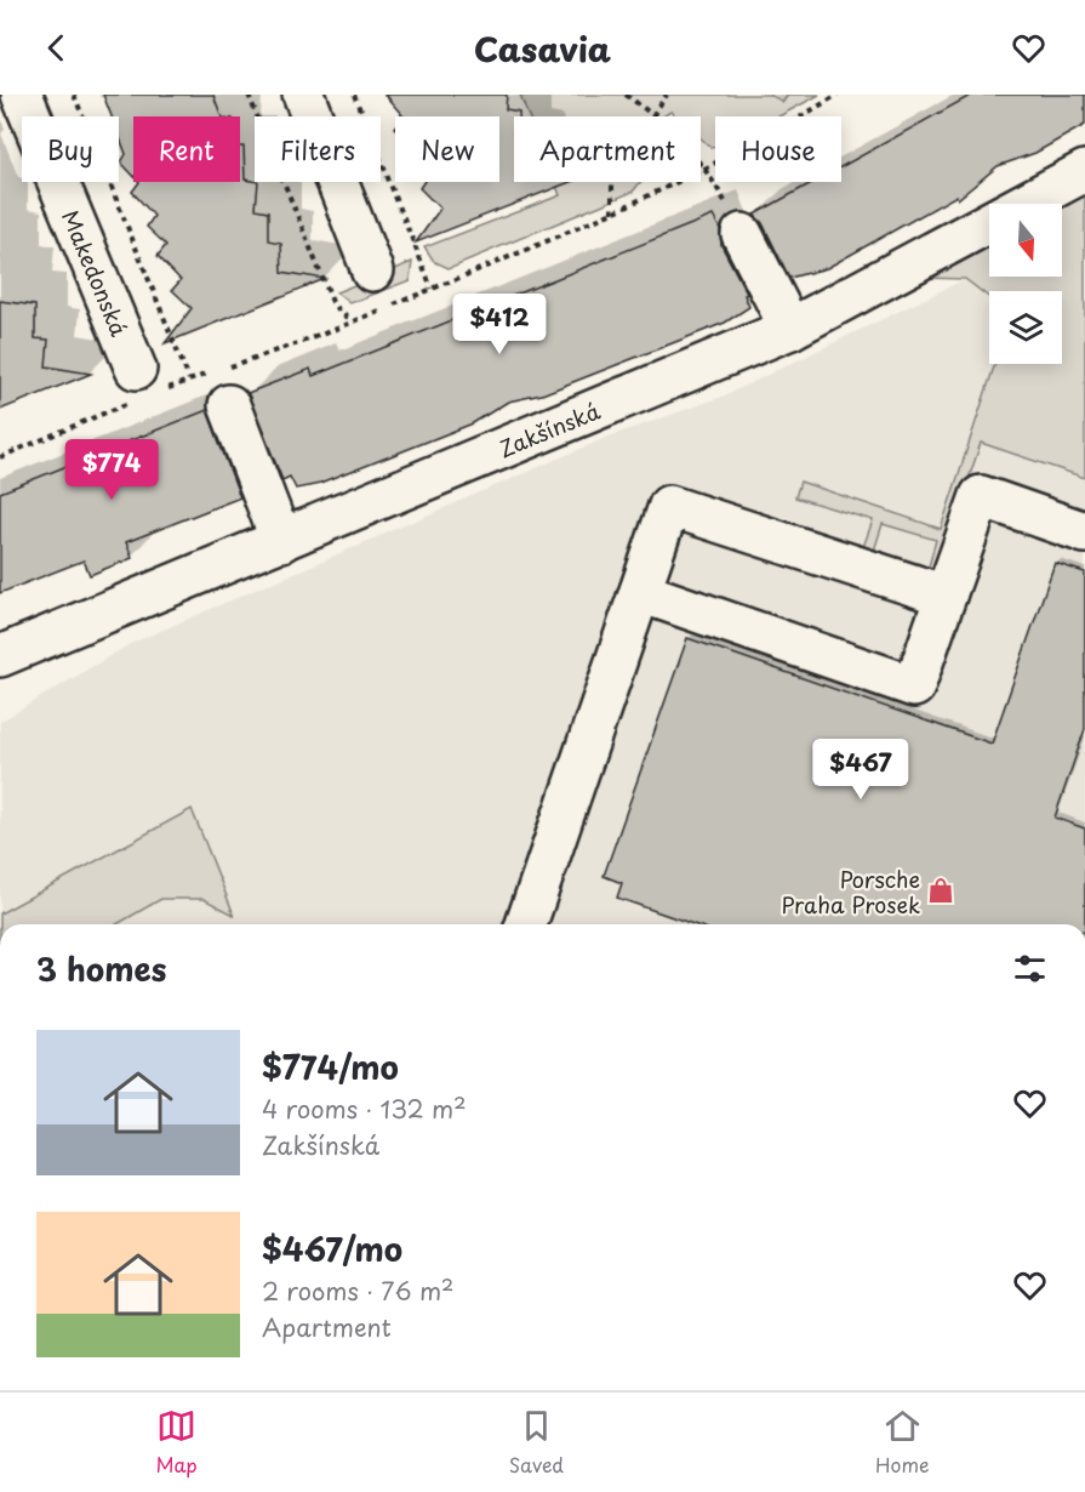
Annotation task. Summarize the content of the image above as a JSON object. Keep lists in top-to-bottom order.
{
  "streets": {
    "street": ["Makedonská", "Zakšínská"]
  },
  "places": {
    "shop": ["Porsche Praha Prosek"]
  },
  "north": "bottom",
  "page": {
    "header": "Casavia",
    "chip": [
      "Buy",
      "Rent",
      "Filters",
      "New",
      "Apartment",
      "House"
    ],
    "price": ["$412", "$774", "$467"],
    "heading": "3 homes",
    "list": [
      {
        "name": "$774/mo",
        "note": "4 rooms · 132 m² · Zakšínská"
      },
      {
        "name": "$467/mo",
        "note": "2 rooms · 76 m² · Apartment"
      }
    ],
    "tabs": ["Map", "Saved", "Home"]
  }
}
